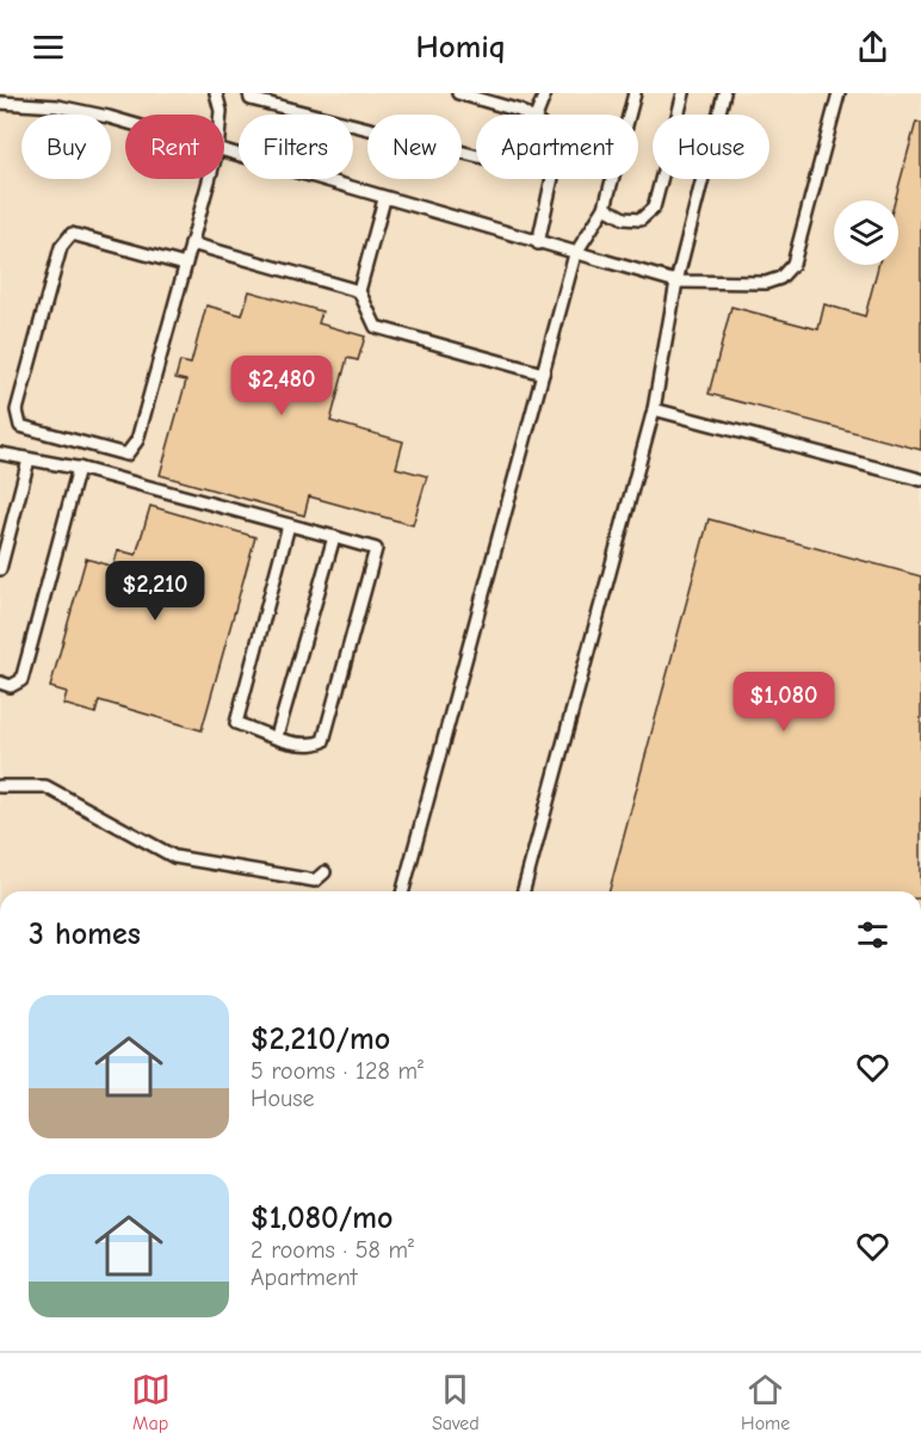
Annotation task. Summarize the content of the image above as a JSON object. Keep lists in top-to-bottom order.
{
  "page": {
    "header": "Homiq",
    "chip": [
      "Buy",
      "Rent",
      "Filters",
      "New",
      "Apartment",
      "House"
    ],
    "price": ["$2,480", "$2,210", "$1,080"],
    "heading": "3 homes",
    "list": [
      {
        "name": "$2,210/mo",
        "note": "5 rooms · 128 m² · House"
      },
      {
        "name": "$1,080/mo",
        "note": "2 rooms · 58 m² · Apartment"
      }
    ],
    "tabs": ["Map", "Saved", "Home"]
  }
}
